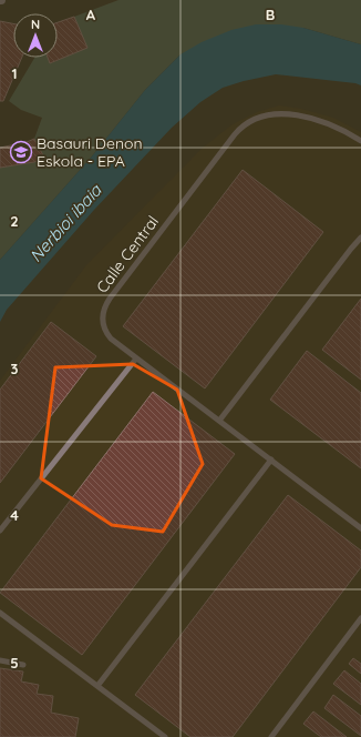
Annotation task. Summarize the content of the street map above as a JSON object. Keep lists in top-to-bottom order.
{
  "streets": {
    "lane": ["Calle Central"]
  },
  "water": ["Nerbioi ibaia"],
  "places": {
    "school or university": ["Basauri Denon Eskola - EPA"]
  },
  "north": "top",
  "grid": {
    "columns": ["A", "B"],
    "rows": [
      "1",
      "2",
      "3",
      "4",
      "5"
    ]
  }
}
